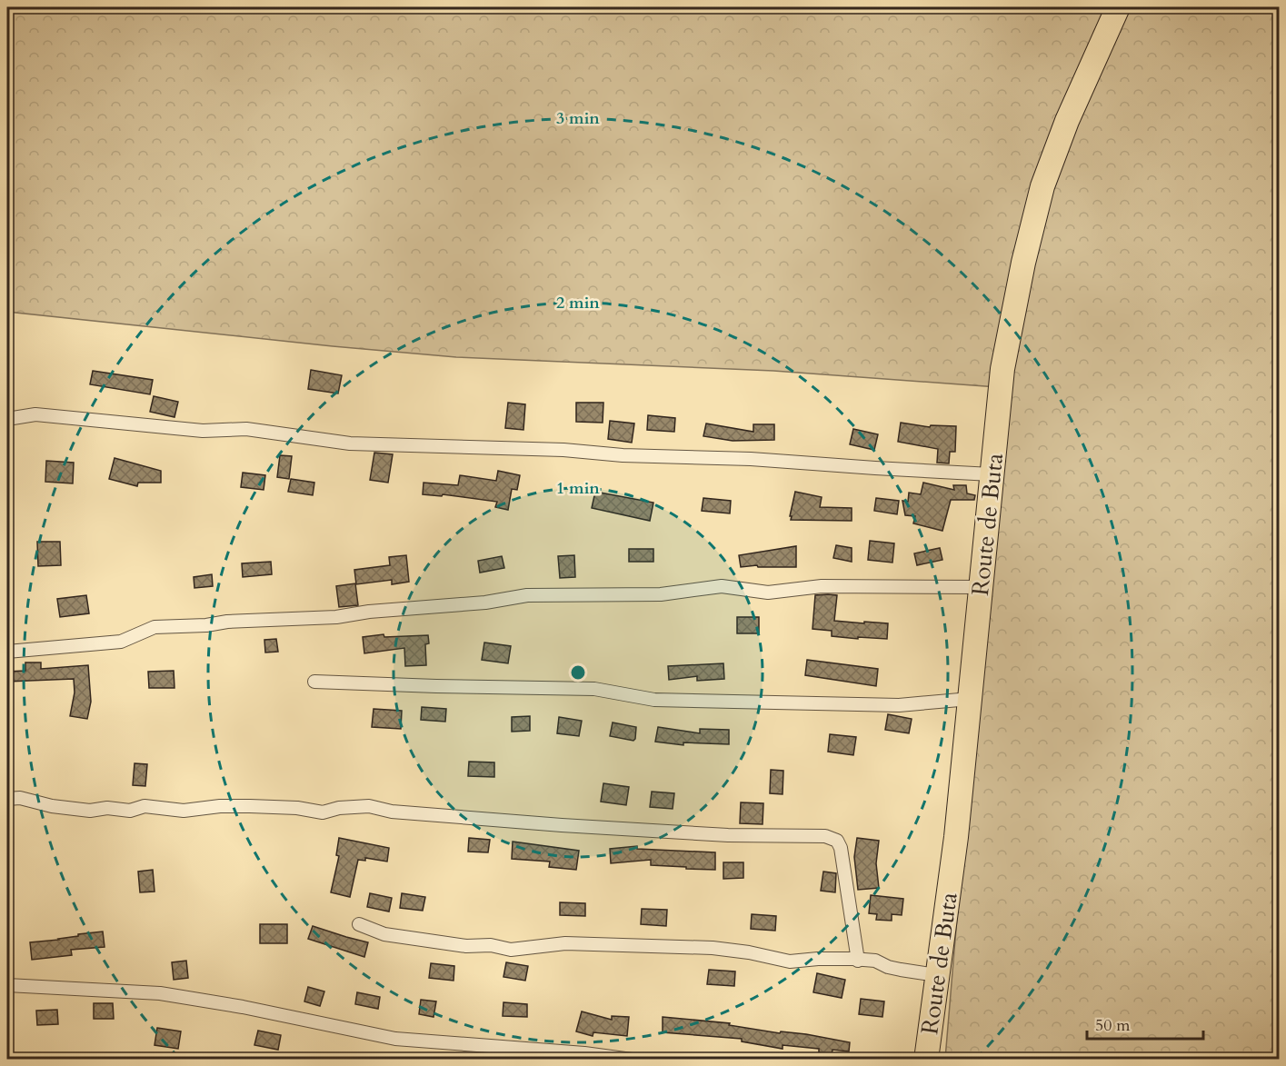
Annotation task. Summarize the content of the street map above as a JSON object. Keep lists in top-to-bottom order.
{
  "streets": {
    "highway": ["Route de Buta"]
  },
  "scale_bar": "50 m",
  "rings": ["3 min", "2 min", "1 min"]
}
